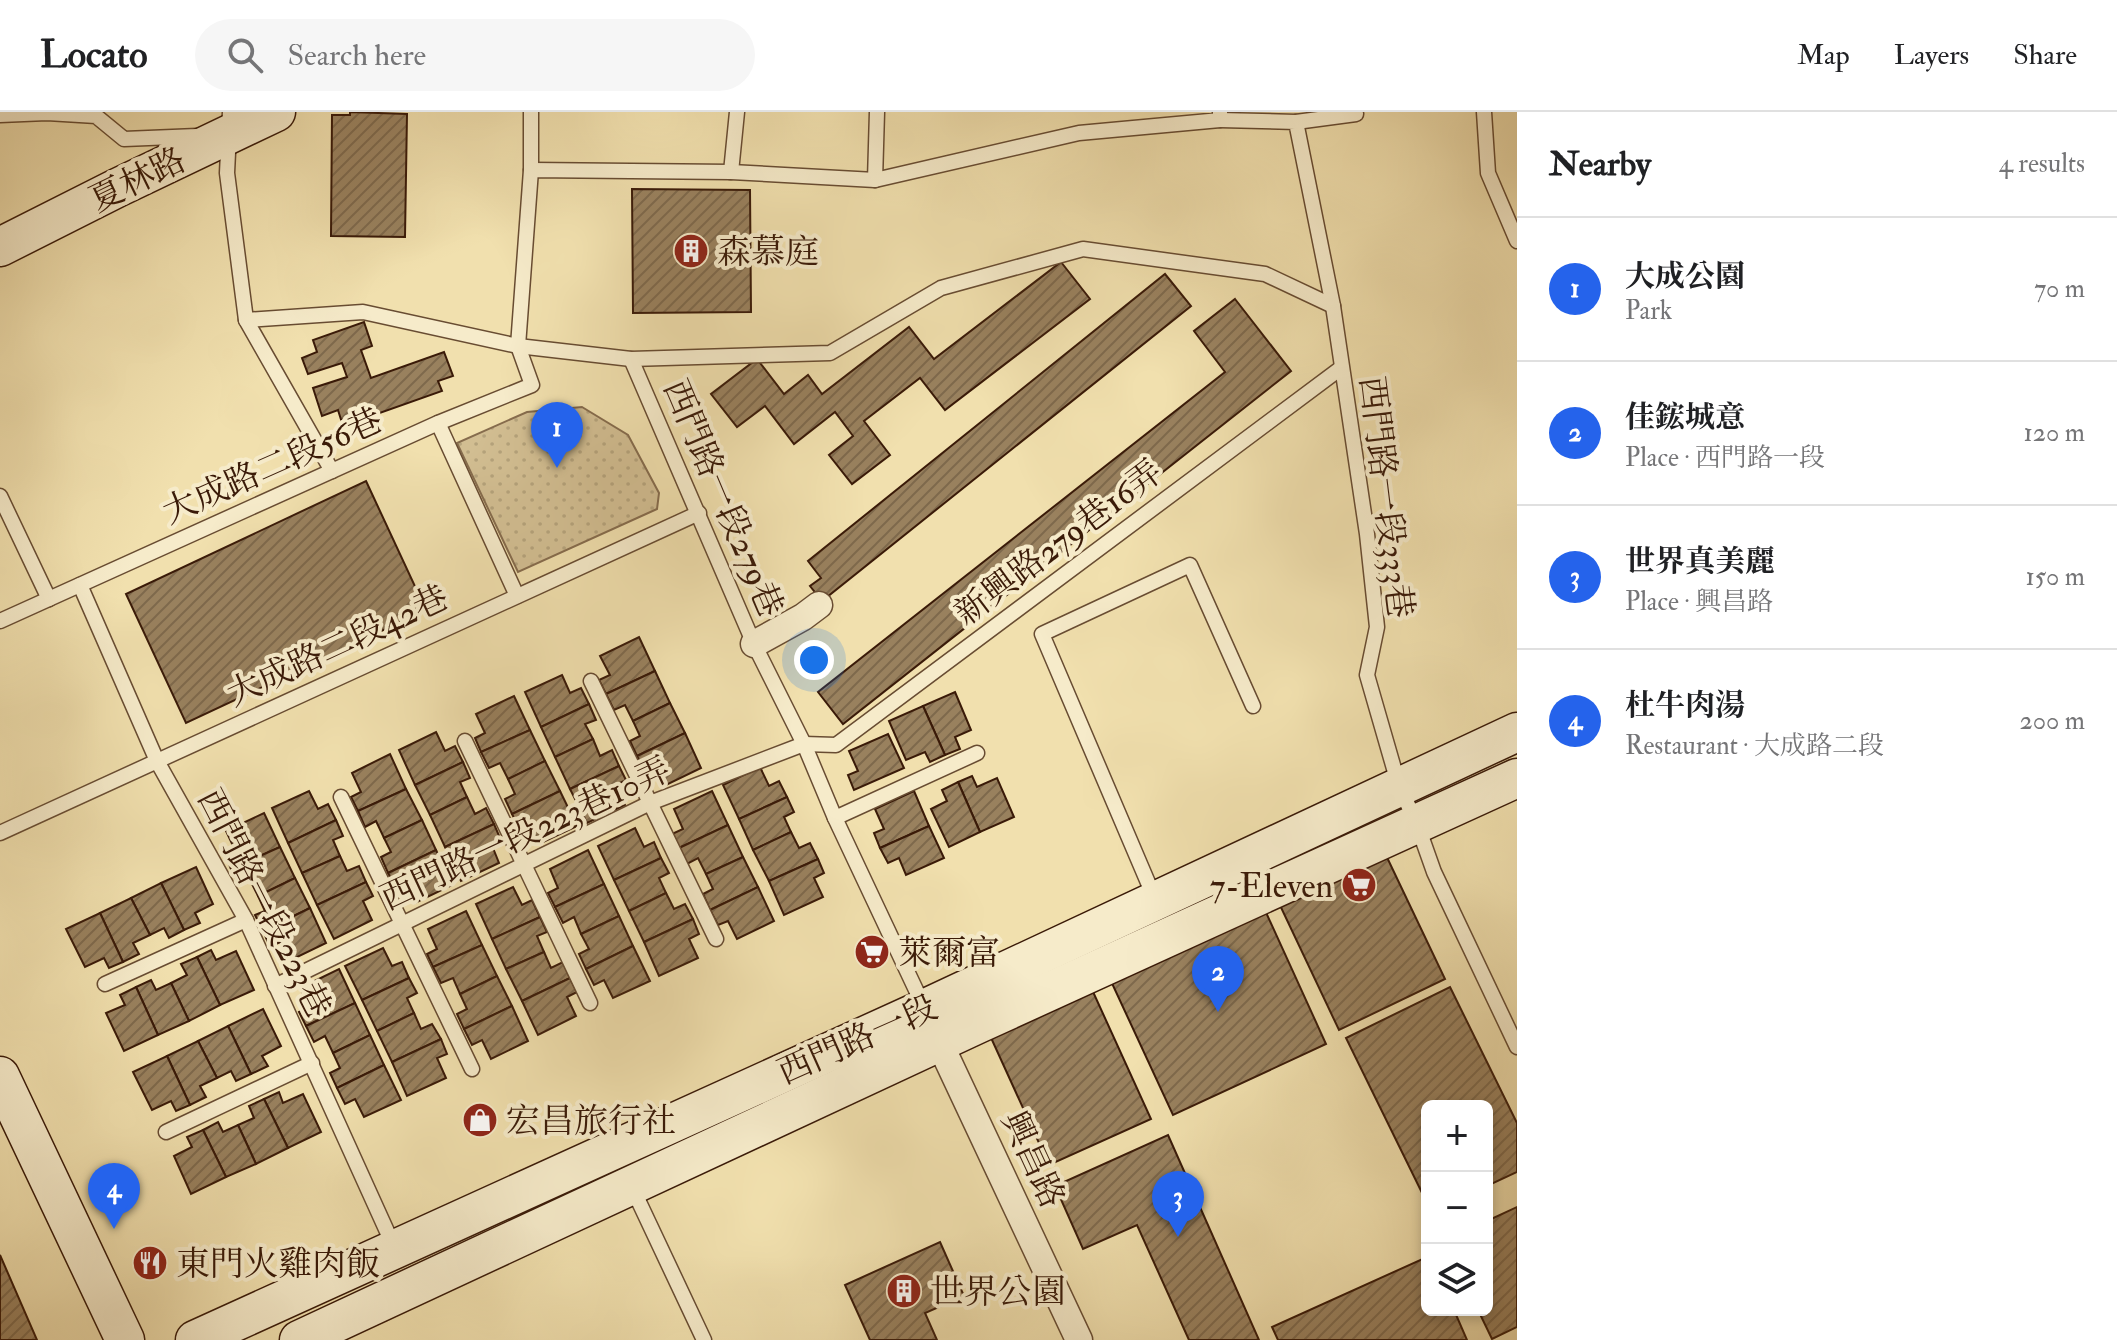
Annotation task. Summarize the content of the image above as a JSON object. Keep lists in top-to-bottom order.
{
  "streets": {
    "street": ["夏林路", "西門路一段", "興昌路"],
    "lane": [
      "大成路二段56巷",
      "西門路一段333巷",
      "西門路一段279巷",
      "新興路279巷16弄",
      "大成路二段42巷",
      "西門路一段223巷10弄",
      "西門路一段223巷"
    ]
  },
  "crossings": [
    ["大成路二段56巷", "西門路一段223巷"],
    ["西門路一段333巷", "新興路279巷16弄"],
    ["西門路一段333巷", "西門路一段"],
    ["西門路一段279巷", "新興路279巷16弄"],
    ["西門路一段279巷", "大成路二段42巷"],
    ["西門路一段279巷", "西門路一段223巷10弄"],
    ["西門路一段279巷", "西門路一段"],
    ["西門路一段279巷", "興昌路"],
    ["新興路279巷16弄", "西門路一段223巷10弄"],
    ["大成路二段42巷", "西門路一段223巷"],
    ["西門路一段223巷10弄", "西門路一段223巷"],
    ["西門路一段223巷", "西門路一段"],
    ["西門路一段", "興昌路"]
  ],
  "places": {
    "building": ["森慕庭", "世界公園"],
    "supermarket": ["7-Eleven", "萊爾富"],
    "shop": ["宏昌旅行社"],
    "restaurant": ["東門火雞肉飯"]
  },
  "page": {
    "header": "Locato",
    "search": "Search here",
    "nav": ["Map", "Layers", "Share"],
    "heading": ["Nearby", "4 results"],
    "list": [
      {
        "mark": "1",
        "name": "大成公園",
        "note": "Park",
        "value": "70 m"
      },
      {
        "mark": "2",
        "name": "佳鋐城意",
        "note": "Place · 西門路一段",
        "value": "120 m"
      },
      {
        "mark": "3",
        "name": "世界真美麗",
        "note": "Place · 興昌路",
        "value": "150 m"
      },
      {
        "mark": "4",
        "name": "杜牛肉湯",
        "note": "Restaurant · 大成路二段",
        "value": "200 m"
      }
    ],
    "pins": [
      "1",
      "2",
      "4",
      "3"
    ],
    "map_buttons": ["+", "−"]
  }
}
